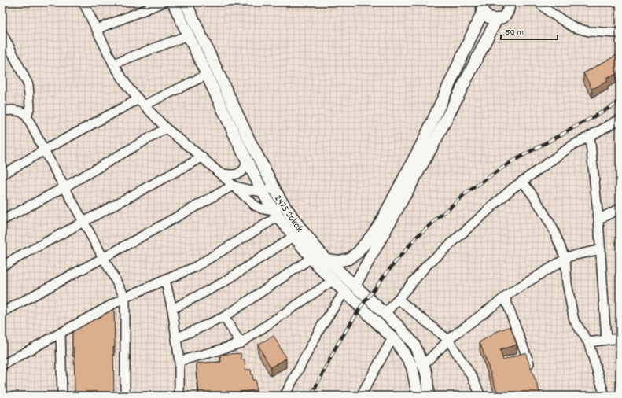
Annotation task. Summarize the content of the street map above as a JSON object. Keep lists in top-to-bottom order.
{
  "streets": {
    "main road": ["2475 Sokak"]
  },
  "scale_bar": "50 m"
}
